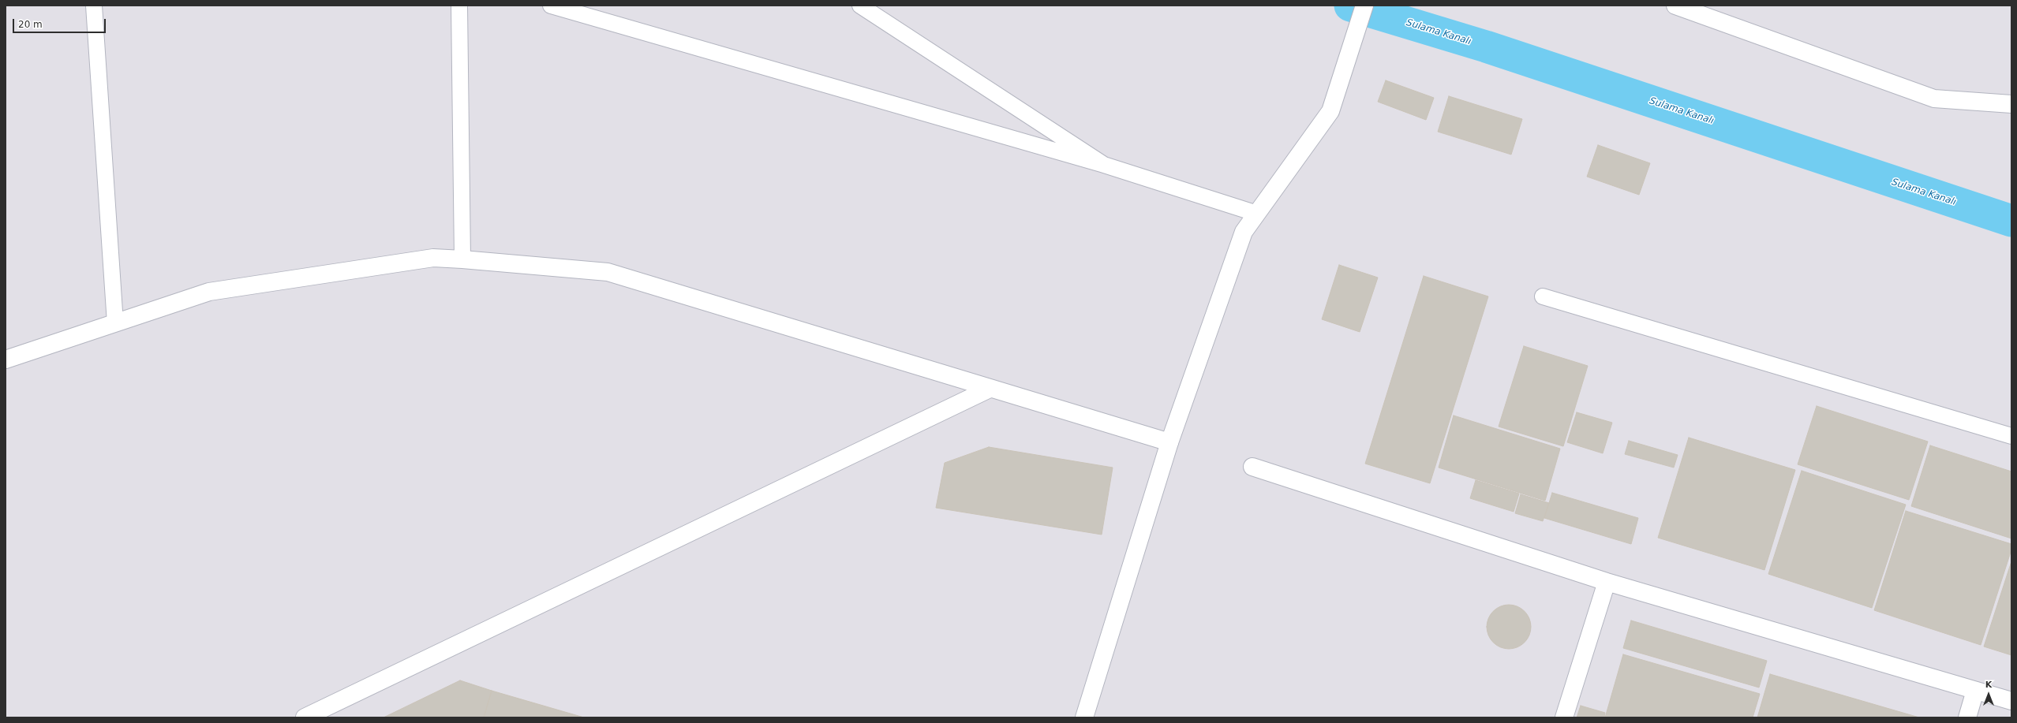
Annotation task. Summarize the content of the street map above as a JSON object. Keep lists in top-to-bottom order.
{
  "water": ["Sulama Kanalı"],
  "scale_bar": "20 m",
  "north": "top"
}
